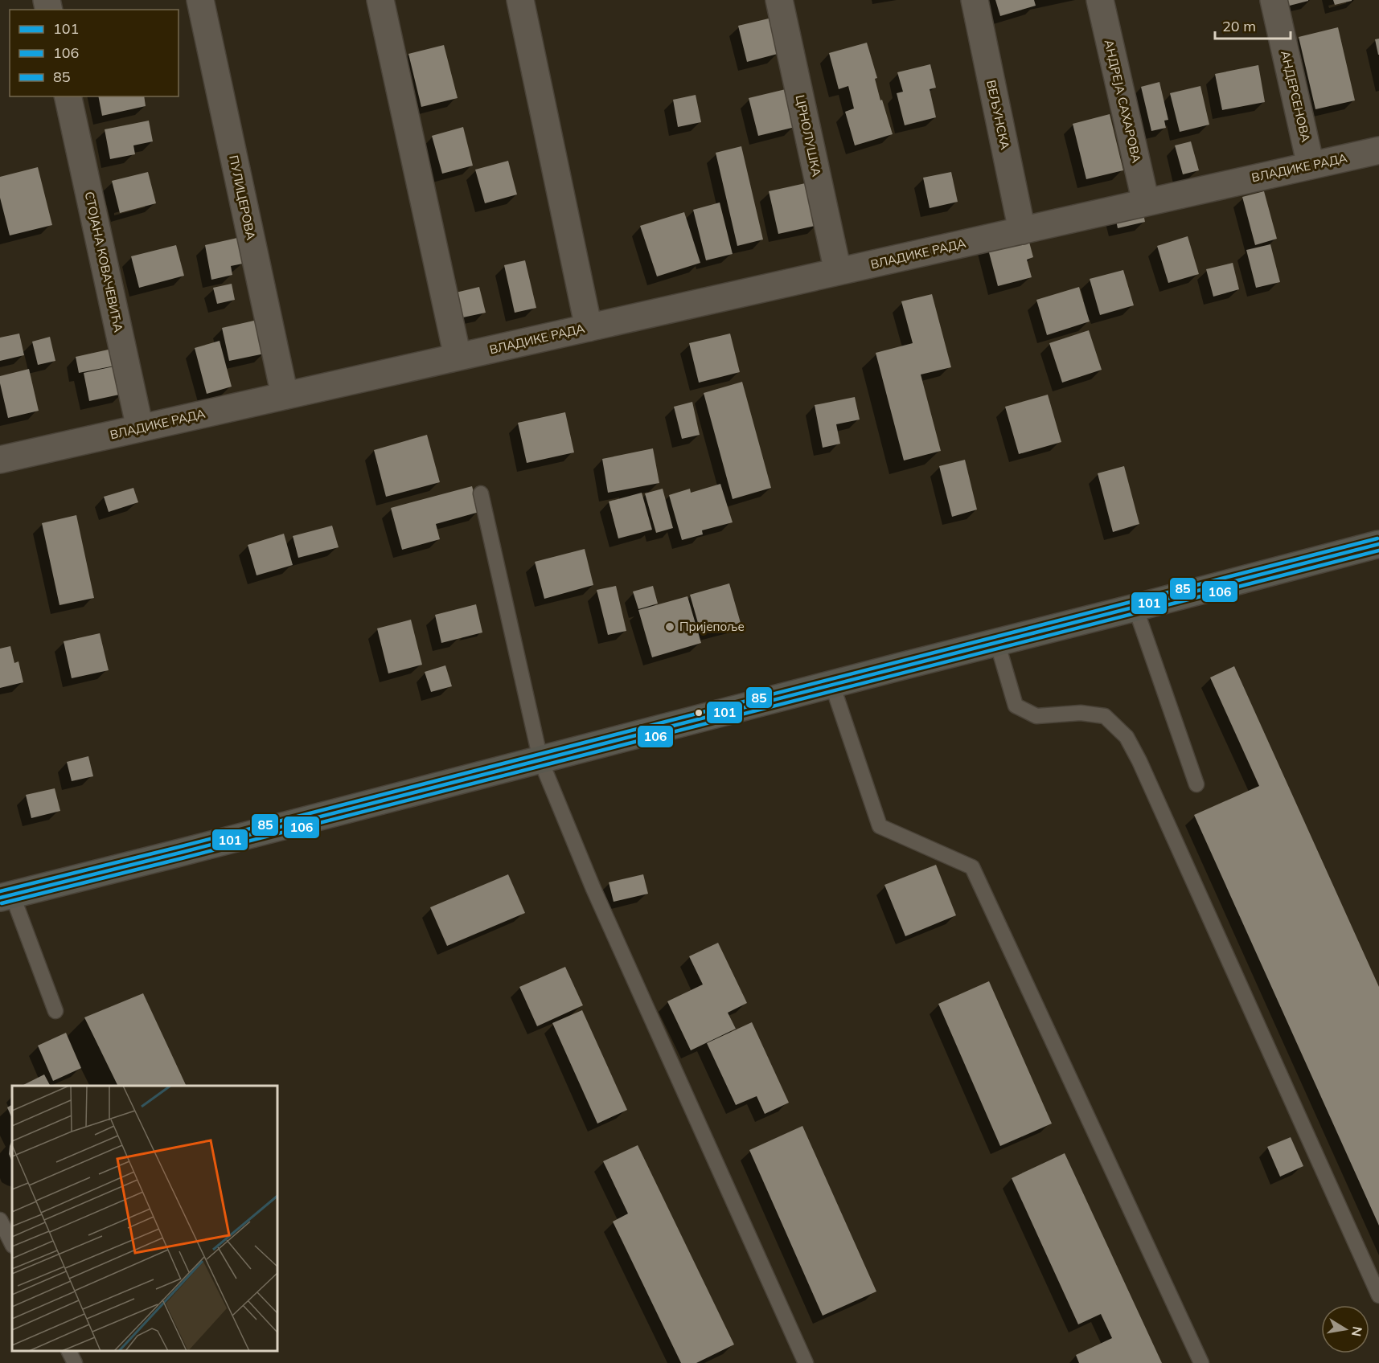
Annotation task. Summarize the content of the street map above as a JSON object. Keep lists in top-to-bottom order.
{
  "streets": {
    "street": [
      "АНДЕРСЕНОВА",
      "АНДРЕЈА САХАРОВА",
      "ВЕЉУНСКА",
      "ЦРНОЛУШКА",
      "ВЛАДИКЕ РАДА",
      "ПУЛИЦЕРОВА",
      "СТОЈАНА КОВАЧЕВИЋА"
    ]
  },
  "crossings": [
    ["АНДЕРСЕНОВА", "ВЛАДИКЕ РАДА"],
    ["АНДРЕЈА САХАРОВА", "ВЛАДИКЕ РАДА"],
    ["ВЕЉУНСКА", "ВЛАДИКЕ РАДА"],
    ["ЦРНОЛУШКА", "ВЛАДИКЕ РАДА"],
    ["ВЛАДИКЕ РАДА", "ПУЛИЦЕРОВА"],
    ["ВЛАДИКЕ РАДА", "СТОЈАНА КОВАЧЕВИЋА"]
  ],
  "places": ["Пријепоље"],
  "lines": ["transit line 85", "transit line 101", "transit line 106"],
  "legend": ["101", "106", "85"],
  "scale_bar": "20 m",
  "north": "right"
}
